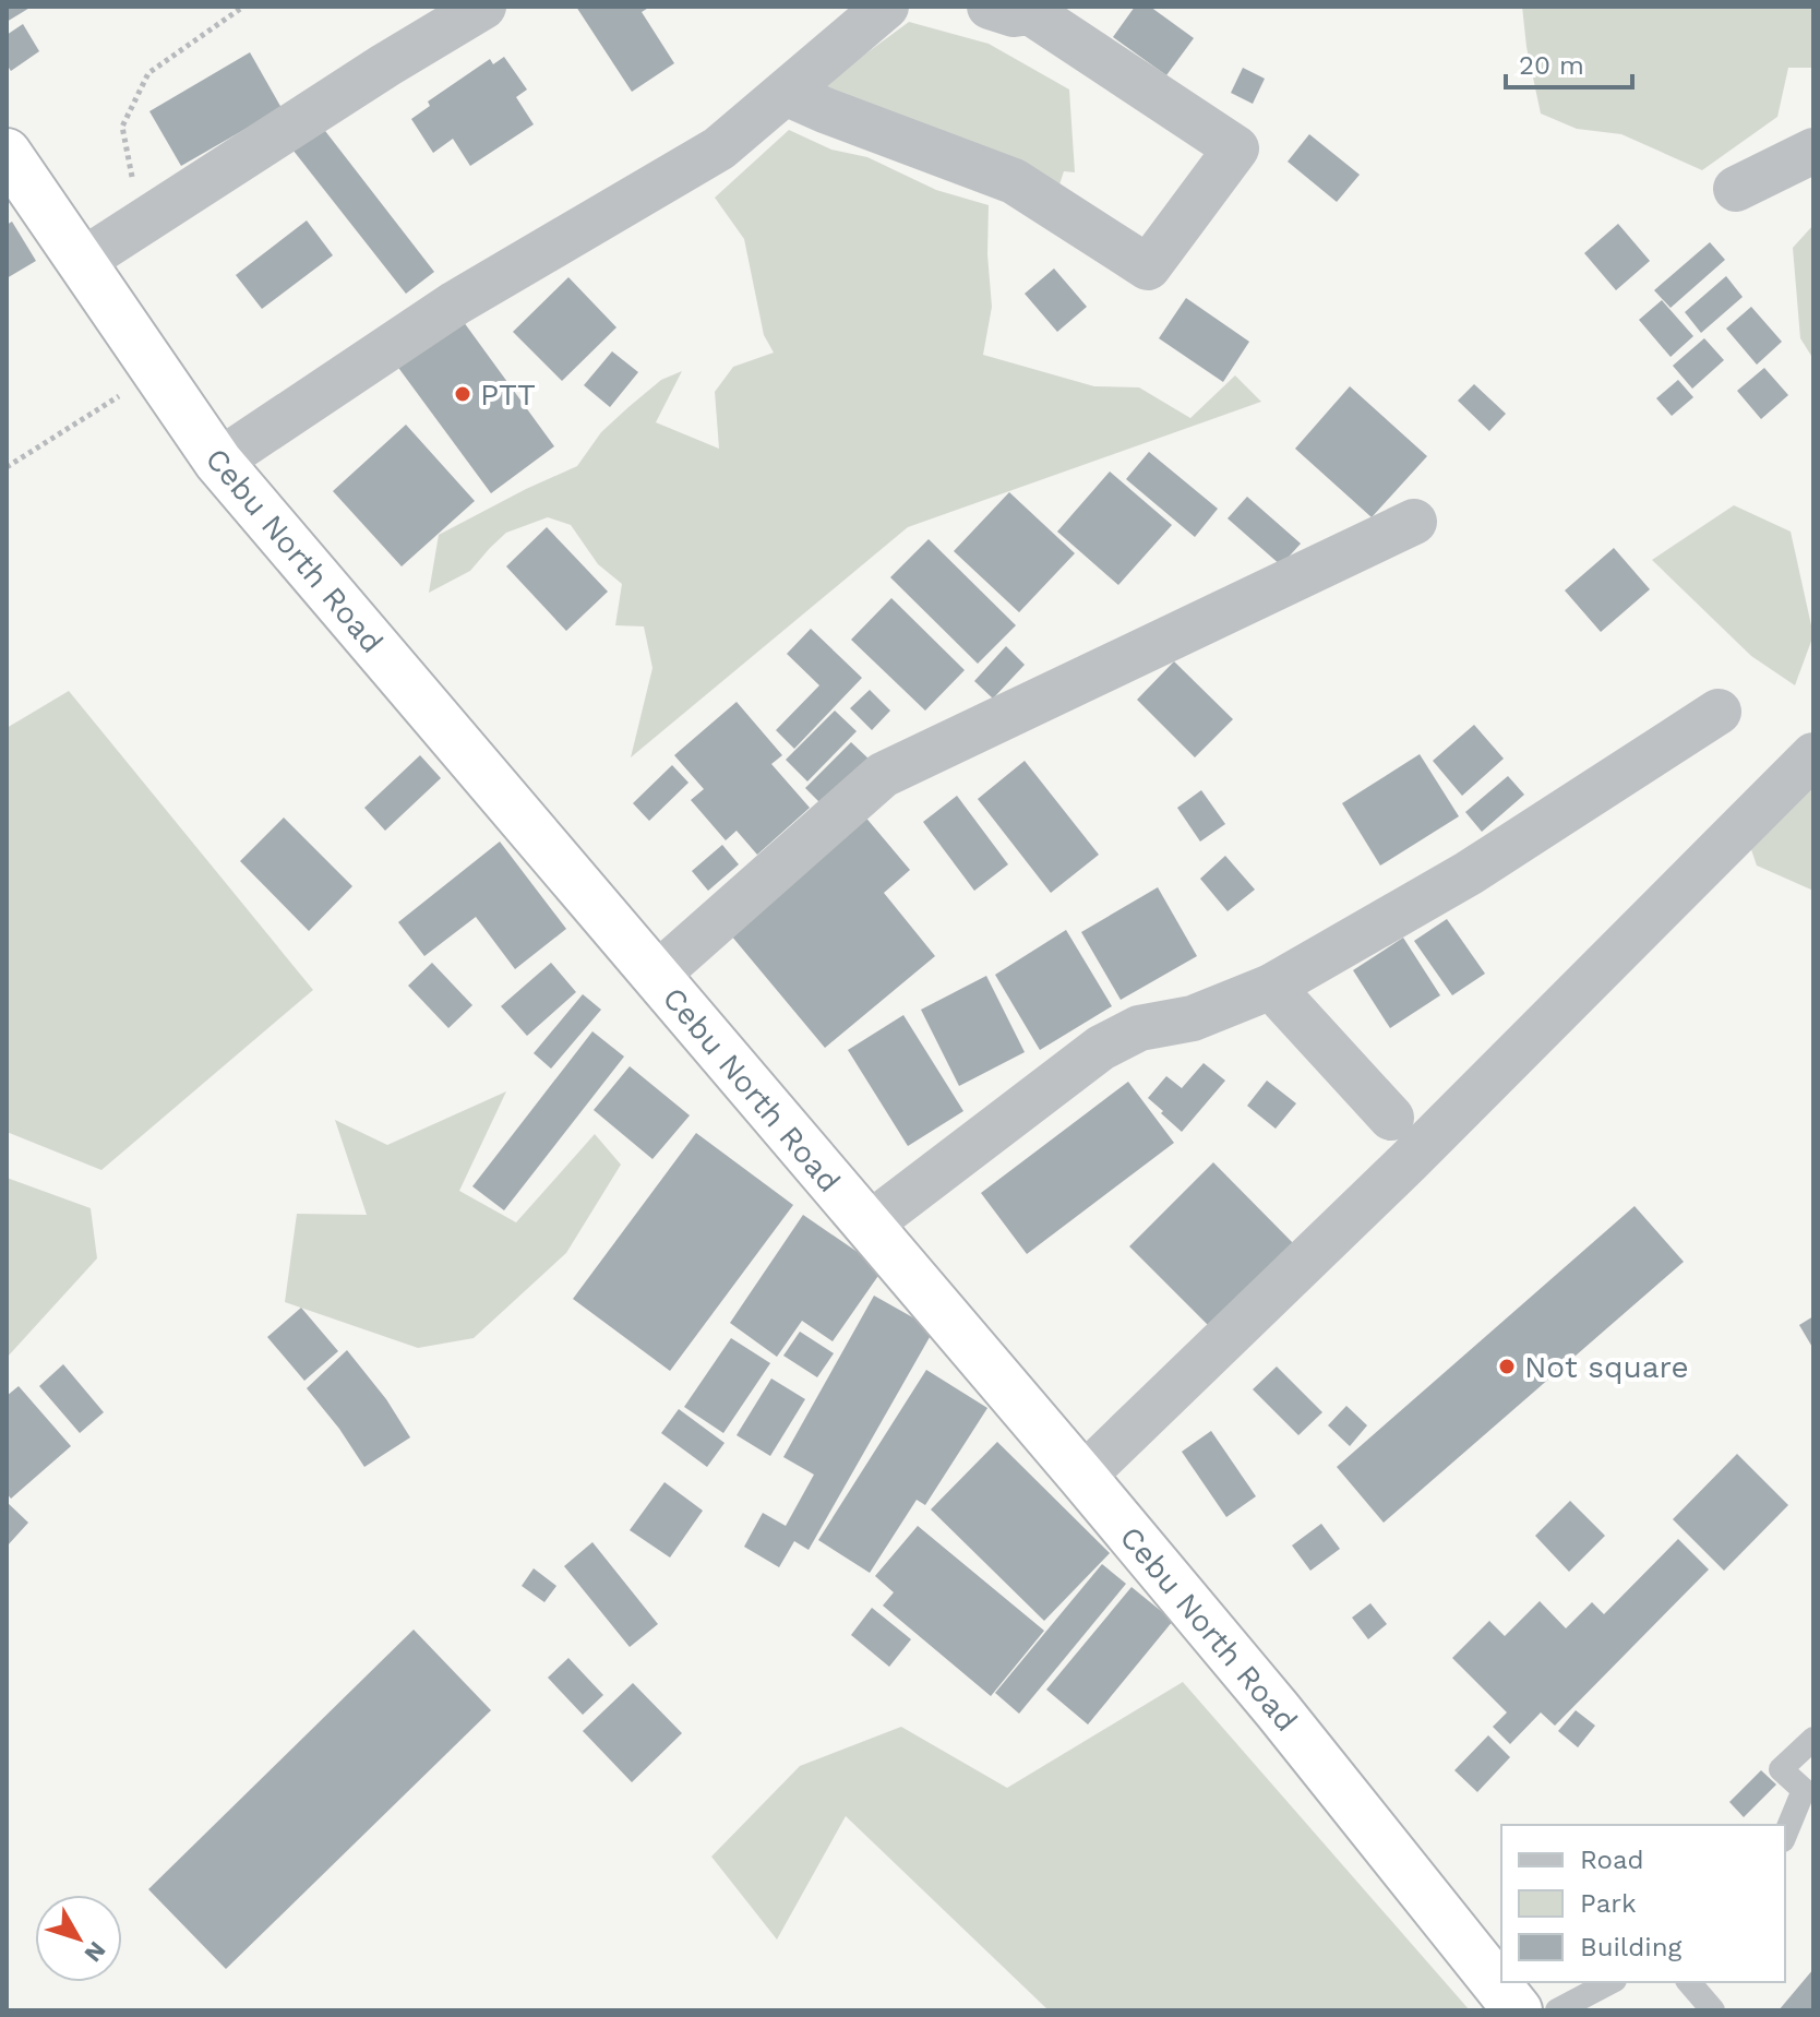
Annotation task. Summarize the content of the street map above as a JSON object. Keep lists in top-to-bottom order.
{
  "streets": {
    "highway": ["Cebu North Road"]
  },
  "places": ["PTT", "Not square"],
  "legend": ["Road", "Park", "Building"],
  "scale_bar": "20 m",
  "north": "bottom right"
}
